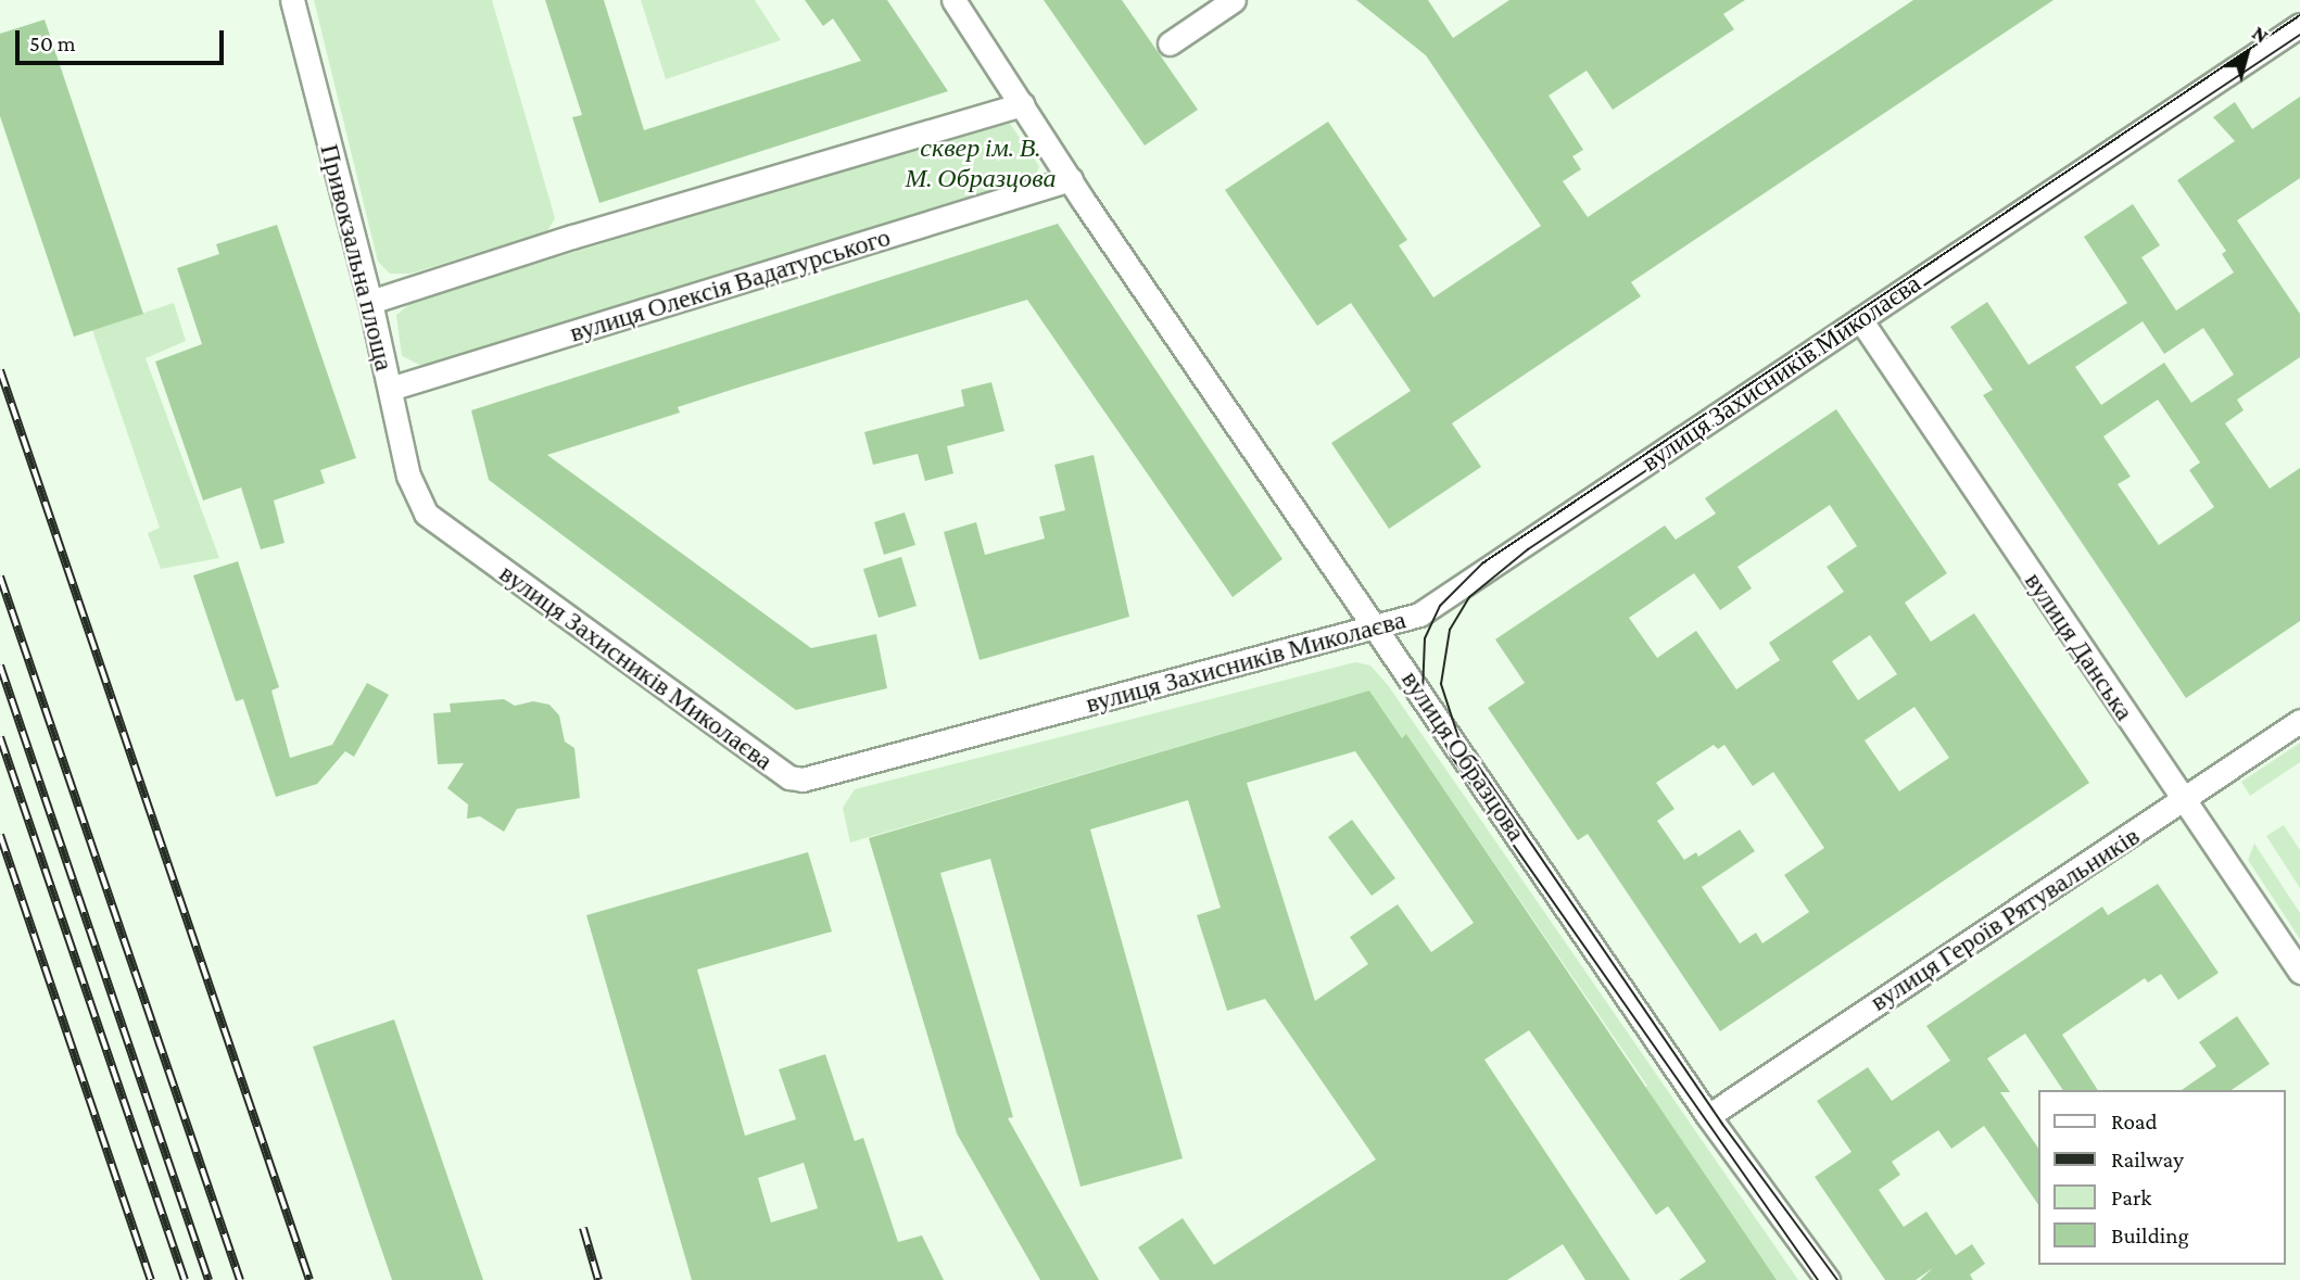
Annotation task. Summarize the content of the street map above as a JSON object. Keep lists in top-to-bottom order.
{
  "streets": {
    "street": [
      "Привокзальна площа",
      "вулиця Олексія Вадатурського",
      "вулиця Захисників Миколаєва",
      "вулиця Данська",
      "вулиця Образцова",
      "вулиця Героїв Рятувальників"
    ]
  },
  "crossings": [
    ["Привокзальна площа", "вулиця Олексія Вадатурського"],
    ["Привокзальна площа", "вулиця Захисників Миколаєва"],
    ["вулиця Олексія Вадатурського", "вулиця Образцова"],
    ["вулиця Захисників Миколаєва", "вулиця Данська"],
    ["вулиця Захисників Миколаєва", "вулиця Образцова"],
    ["вулиця Данська", "вулиця Героїв Рятувальників"],
    ["вулиця Образцова", "вулиця Героїв Рятувальників"]
  ],
  "parks": ["сквер ім. В. М. Образцова"],
  "legend": [
    "Road",
    "Railway",
    "Park",
    "Building"
  ],
  "scale_bar": "50 m",
  "north": "top right"
}
